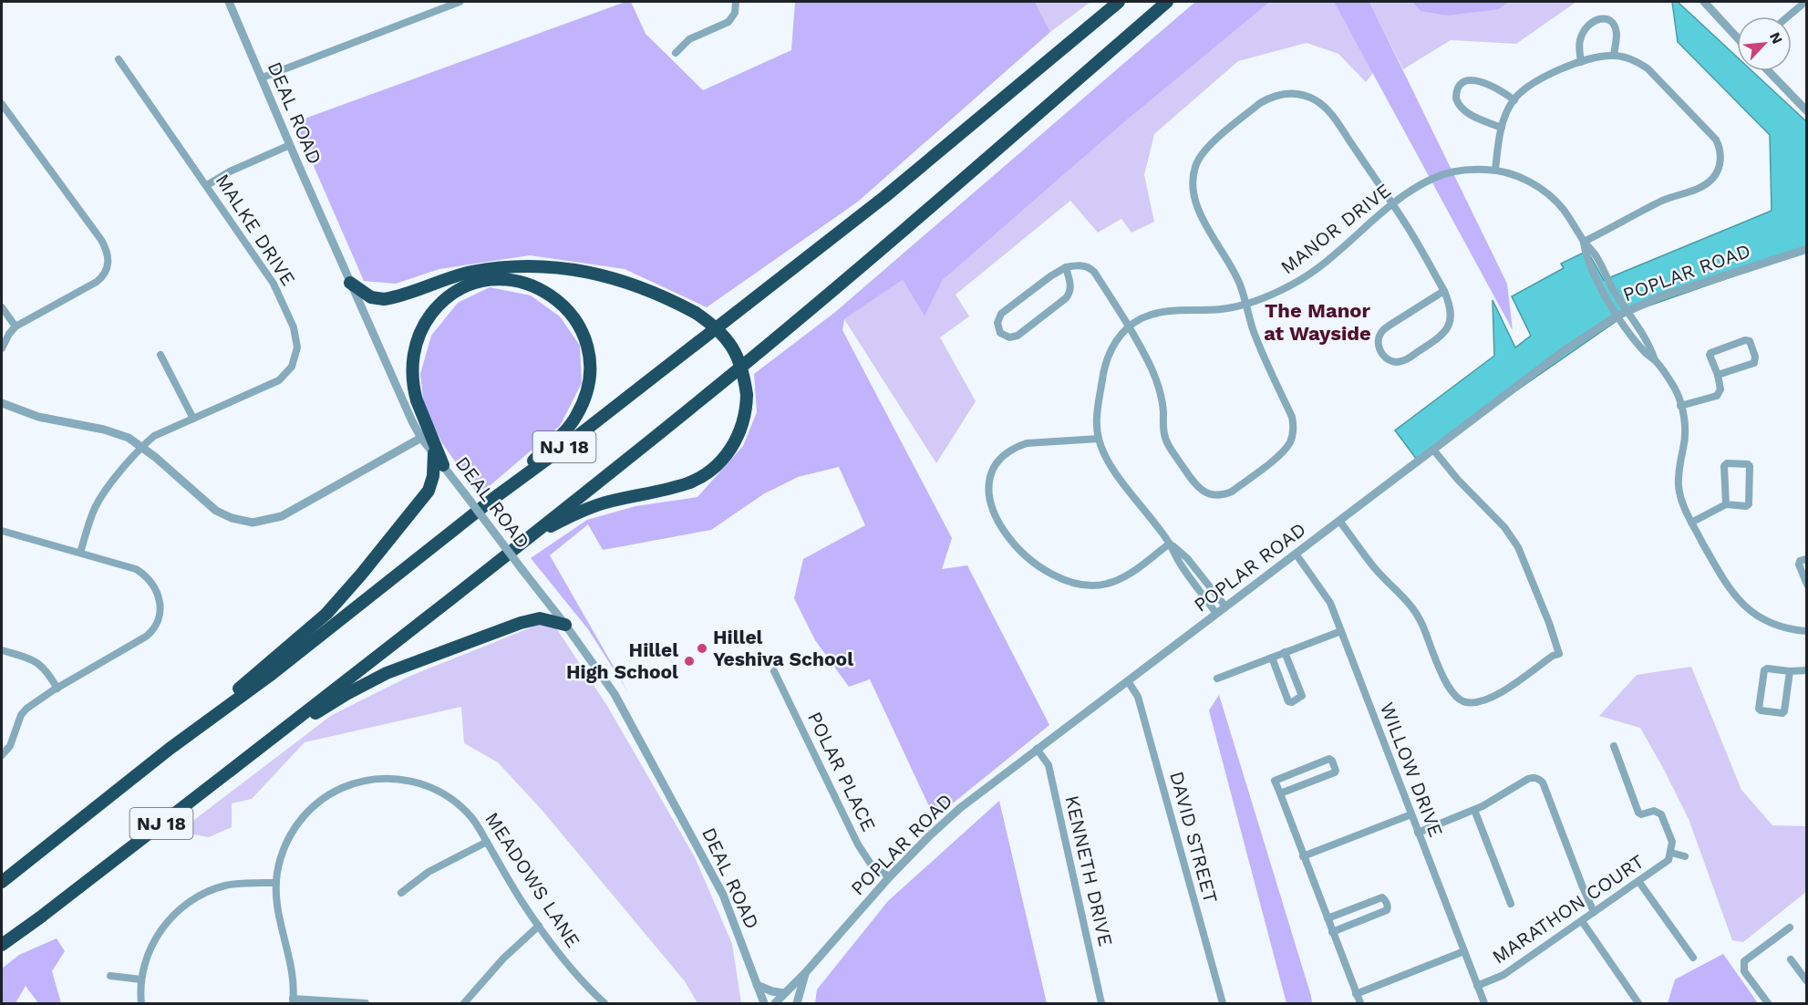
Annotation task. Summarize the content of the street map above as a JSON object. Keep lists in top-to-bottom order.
{
  "streets": {
    "highway": ["NJ 18"],
    "street": [
      "DEAL ROAD",
      "MANOR DRIVE",
      "MALKE DRIVE",
      "POPLAR ROAD",
      "WILLOW DRIVE",
      "POLAR PLACE",
      "DAVID STREET",
      "KENNETH DRIVE",
      "MEADOWS LANE",
      "MARATHON COURT"
    ]
  },
  "crossings": [
    ["MANOR DRIVE", "POPLAR ROAD"],
    ["POPLAR ROAD", "WILLOW DRIVE"],
    ["POPLAR ROAD", "POLAR PLACE"],
    ["POPLAR ROAD", "DAVID STREET"],
    ["POPLAR ROAD", "KENNETH DRIVE"],
    ["WILLOW DRIVE", "MARATHON COURT"]
  ],
  "districts": ["The Manor at Wayside"],
  "places": ["Hillel Yeshiva School", "Hillel High School"],
  "north": "top right"
}
